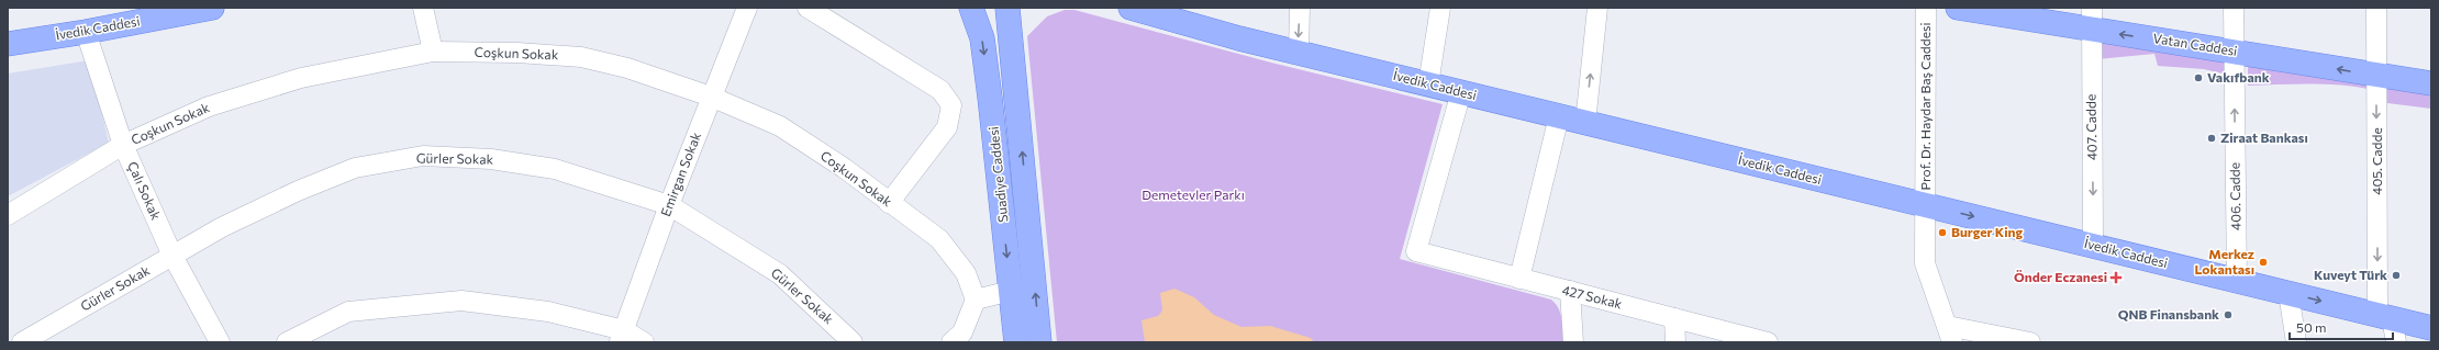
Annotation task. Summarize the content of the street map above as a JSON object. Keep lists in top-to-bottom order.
{
  "streets": {
    "main road": ["İvedik Caddesi", "Vatan Caddesi", "Suadiye Caddesi"],
    "street": [
      "Coşkun Sokak",
      "Prof. Dr. Haydar Baş Caddesi",
      "407. Cadde",
      "Gürler Sokak",
      "405. Cadde",
      "Emirgan Sokak",
      "Çalı Sokak",
      "406. Cadde",
      "427 Sokak"
    ]
  },
  "crossings": [
    ["İvedik Caddesi", "Prof. Dr. Haydar Baş Caddesi"],
    ["İvedik Caddesi", "407. Cadde"],
    ["İvedik Caddesi", "405. Cadde"],
    ["İvedik Caddesi", "Çalı Sokak"],
    ["İvedik Caddesi", "406. Cadde"],
    ["İvedik Caddesi", "427 Sokak"],
    ["Vatan Caddesi", "407. Cadde"],
    ["Vatan Caddesi", "405. Cadde"],
    ["Vatan Caddesi", "406. Cadde"],
    ["Coşkun Sokak", "Emirgan Sokak"],
    ["Coşkun Sokak", "Çalı Sokak"],
    ["Gürler Sokak", "Emirgan Sokak"],
    ["Gürler Sokak", "Çalı Sokak"]
  ],
  "one_way": [
    "Vatan Caddesi",
    "407. Cadde",
    "405. Cadde",
    "406. Cadde"
  ],
  "parks": ["Demetevler Parkı"],
  "places": {
    "other": [
      "Vakıfbank",
      "Ziraat Bankası",
      "Burger King",
      "Merkez Lokantası",
      "Kuveyt Türk",
      "QNB Finansbank"
    ],
    "health": ["Önder Eczanesi"]
  },
  "scale_bar": "50 m"
}
